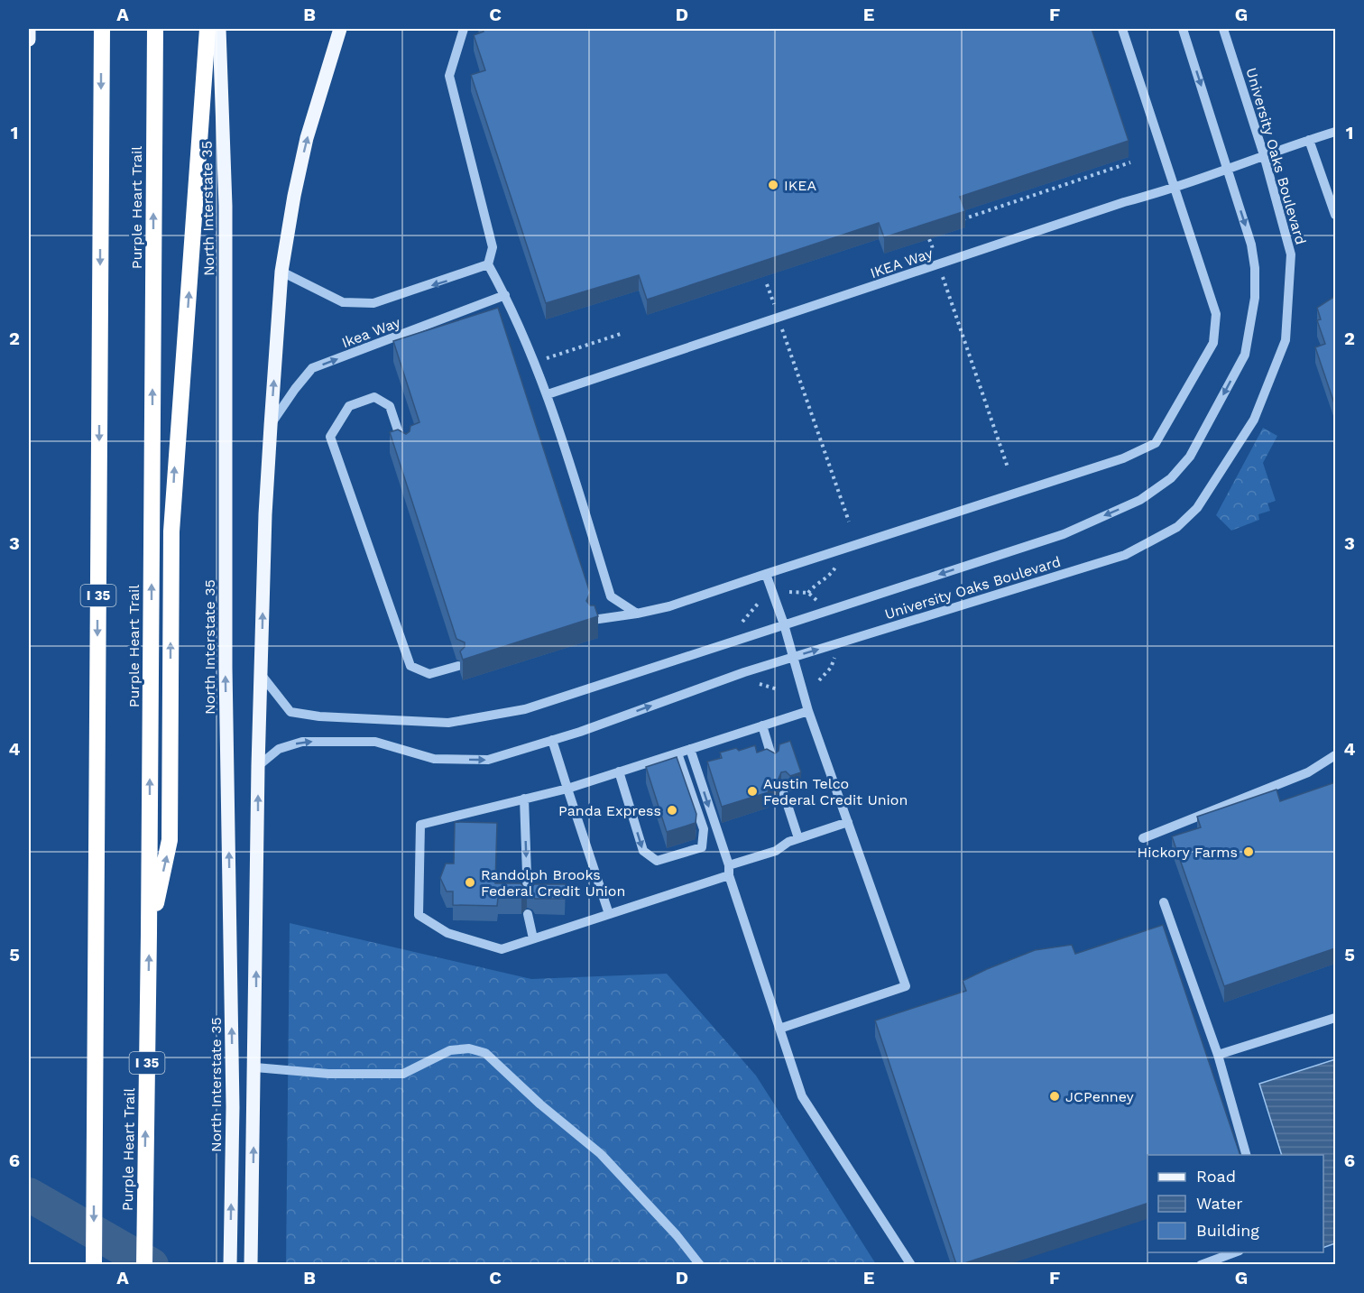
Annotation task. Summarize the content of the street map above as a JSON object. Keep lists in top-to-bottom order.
{
  "streets": {
    "highway": ["Purple Heart Trail", "I 35"],
    "main road": ["North Interstate 35"],
    "street": ["University Oaks Boulevard", "IKEA Way", "Ikea Way"]
  },
  "crossings": [
    ["University Oaks Boulevard", "IKEA Way"]
  ],
  "one_way": ["Ikea Way"],
  "places": [
    "IKEA",
    "Austin Telco Federal Credit Union",
    "Panda Express",
    "Hickory Farms",
    "Randolph Brooks Federal Credit Union",
    "JCPenney"
  ],
  "legend": ["Road", "Water", "Building"],
  "grid": {
    "columns": [
      "A",
      "B",
      "C",
      "D",
      "E",
      "F",
      "G"
    ],
    "rows": [
      "1",
      "2",
      "3",
      "4",
      "5",
      "6"
    ]
  }
}
